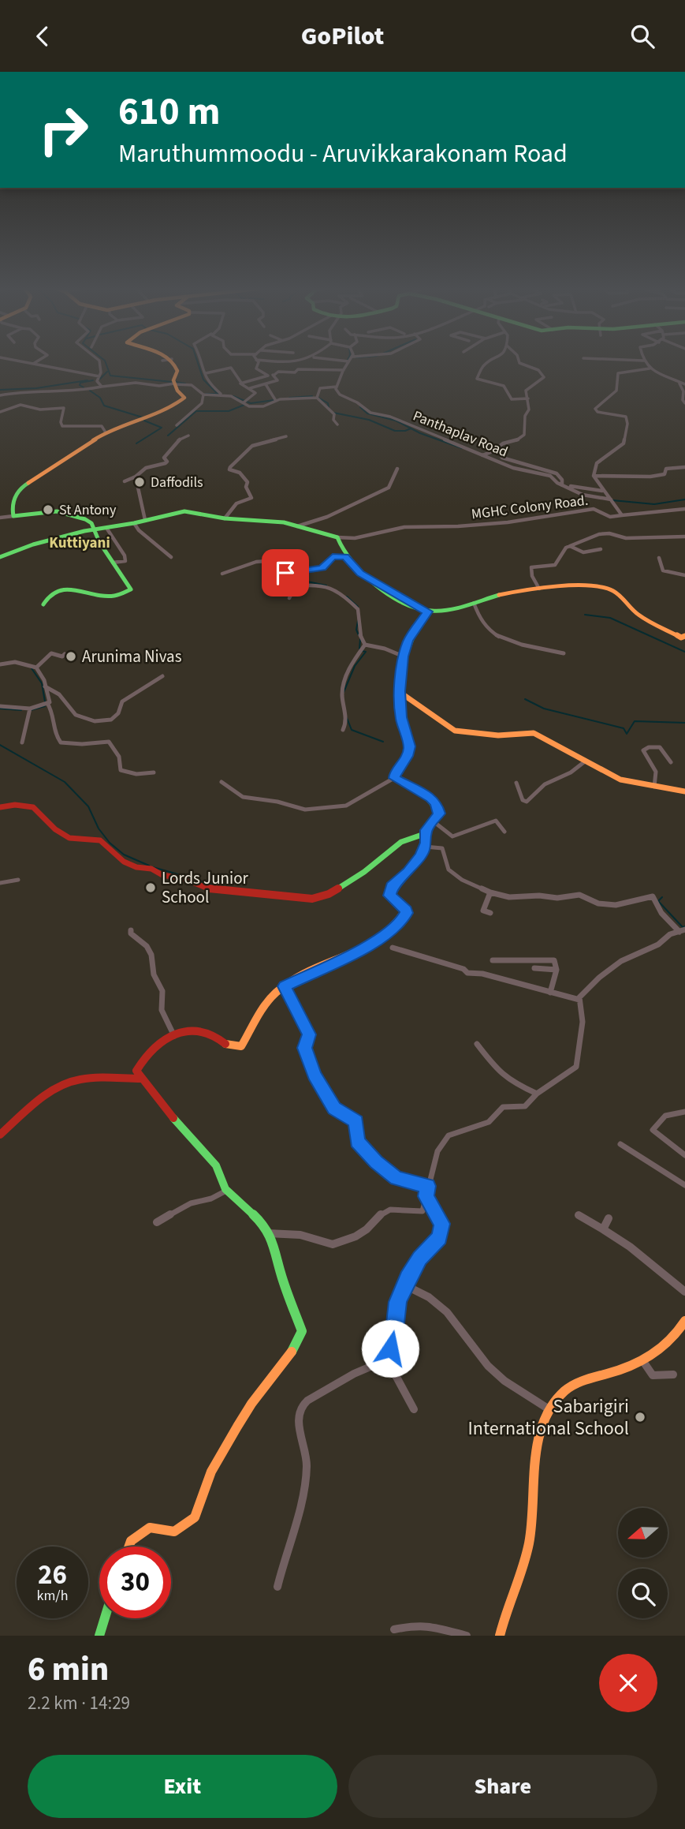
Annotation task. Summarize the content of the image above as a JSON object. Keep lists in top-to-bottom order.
{
  "streets": {
    "street": ["Panthaplav Road", "MGHC Colony Road."]
  },
  "crossings": [
    ["Panthaplav Road", "MGHC Colony Road."]
  ],
  "districts": ["Kuttiyani"],
  "places": [
    "Daffodils",
    "St Antony",
    "Arunima Nivas",
    "Lords Junior School",
    "Sabarigiri International School"
  ],
  "north": "left",
  "page": {
    "header": "GoPilot",
    "turn": ["610 m", "Maruthummoodu - Aruvikkarakonam Road"],
    "speed": "26 km/h",
    "limit": "30",
    "heading": ["6 min", "2.2 km · 14:29"],
    "buttons": ["Exit", "Share"]
  }
}
